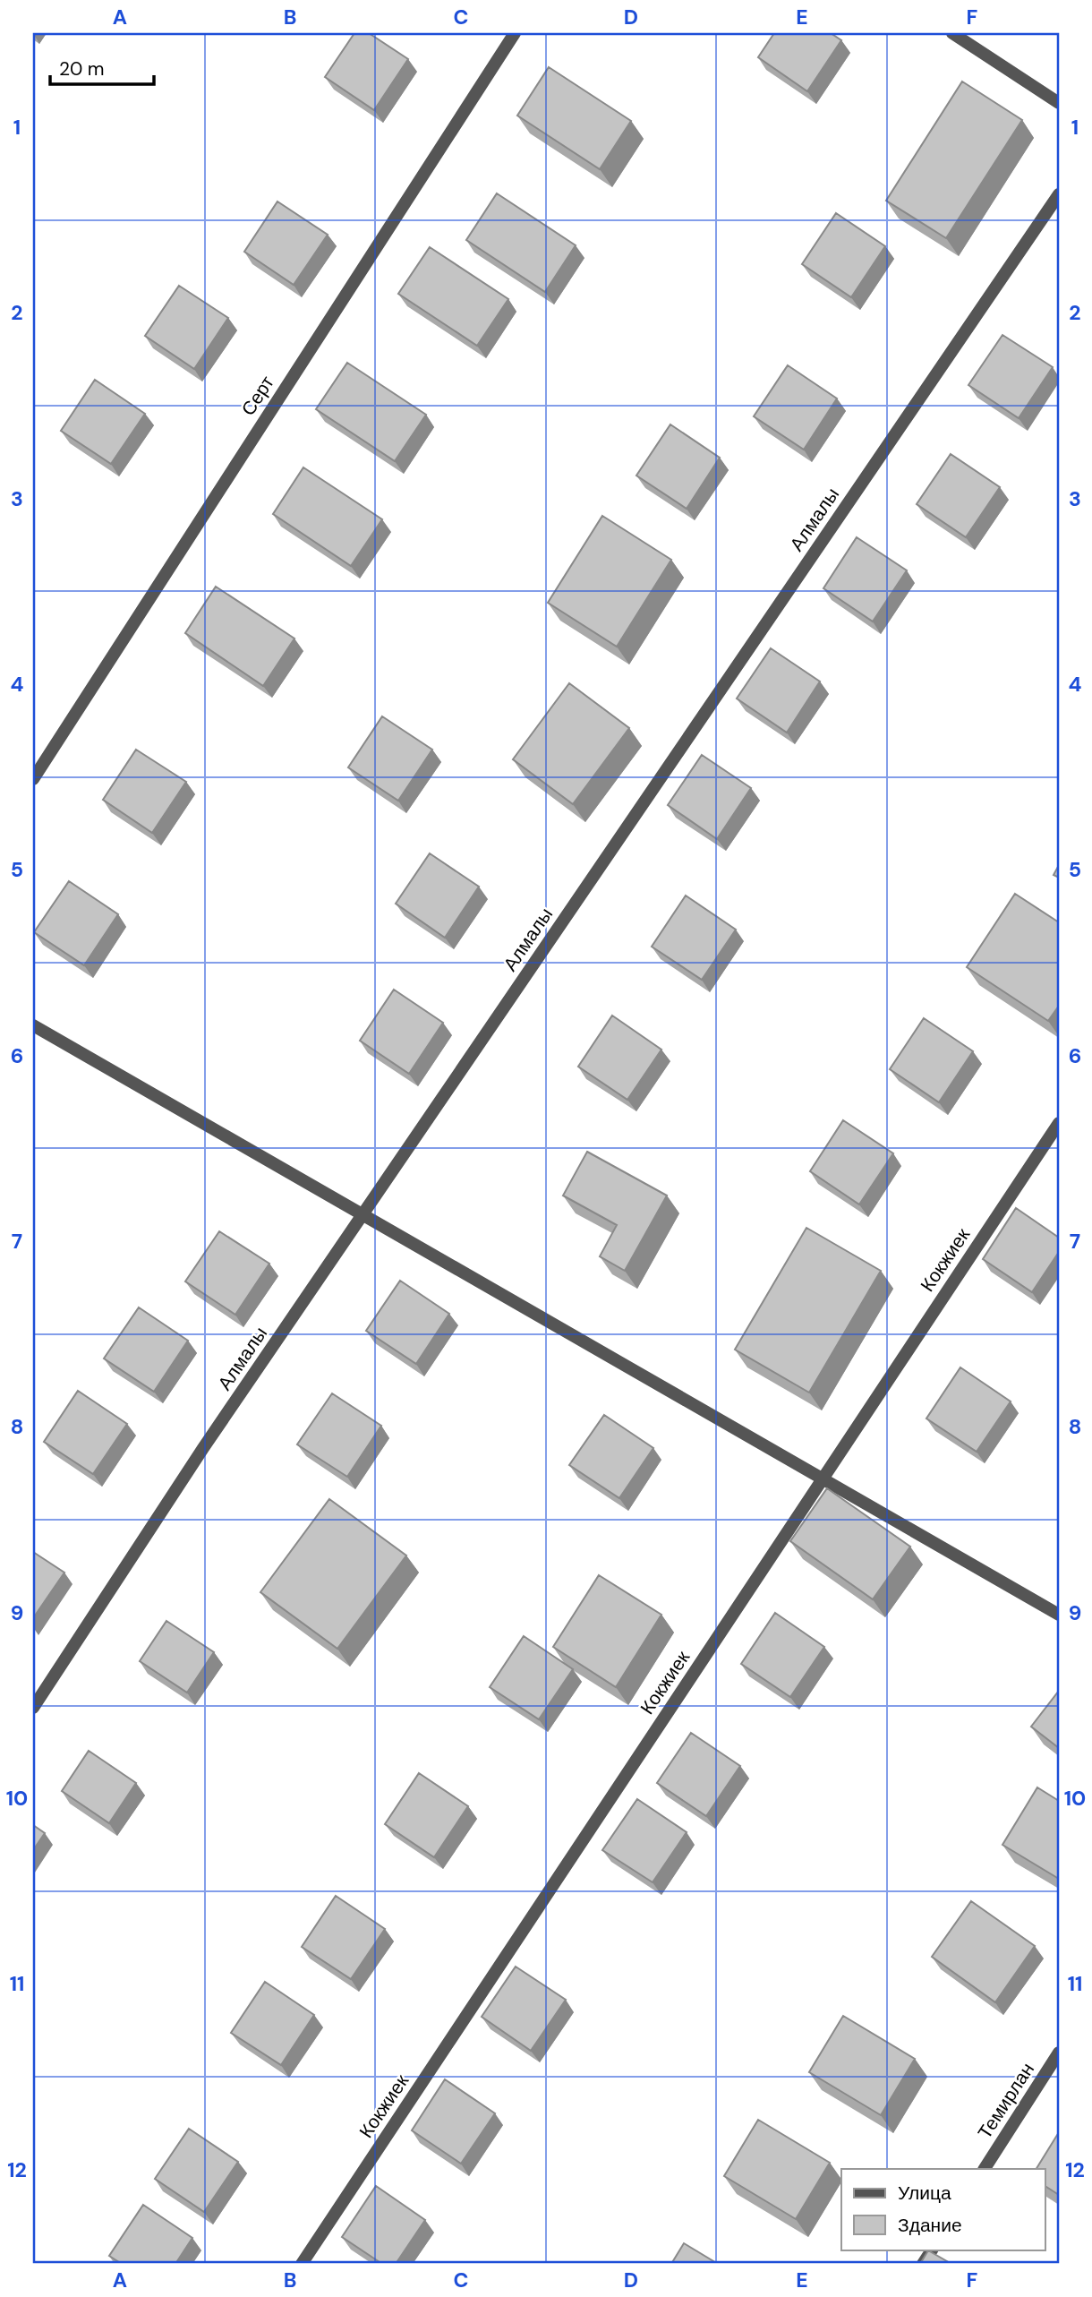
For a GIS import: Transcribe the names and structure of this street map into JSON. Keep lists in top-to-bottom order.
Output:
{
  "streets": {
    "street": [
      "Серт",
      "Алмалы",
      "Кокжиек",
      "Темирлан"
    ]
  },
  "legend": ["Улица", "Здание"],
  "scale_bar": "20 m",
  "grid": {
    "columns": [
      "A",
      "B",
      "C",
      "D",
      "E",
      "F"
    ],
    "rows": [
      "1",
      "2",
      "3",
      "4",
      "5",
      "6",
      "7",
      "8",
      "9",
      "10",
      "11",
      "12"
    ]
  }
}
